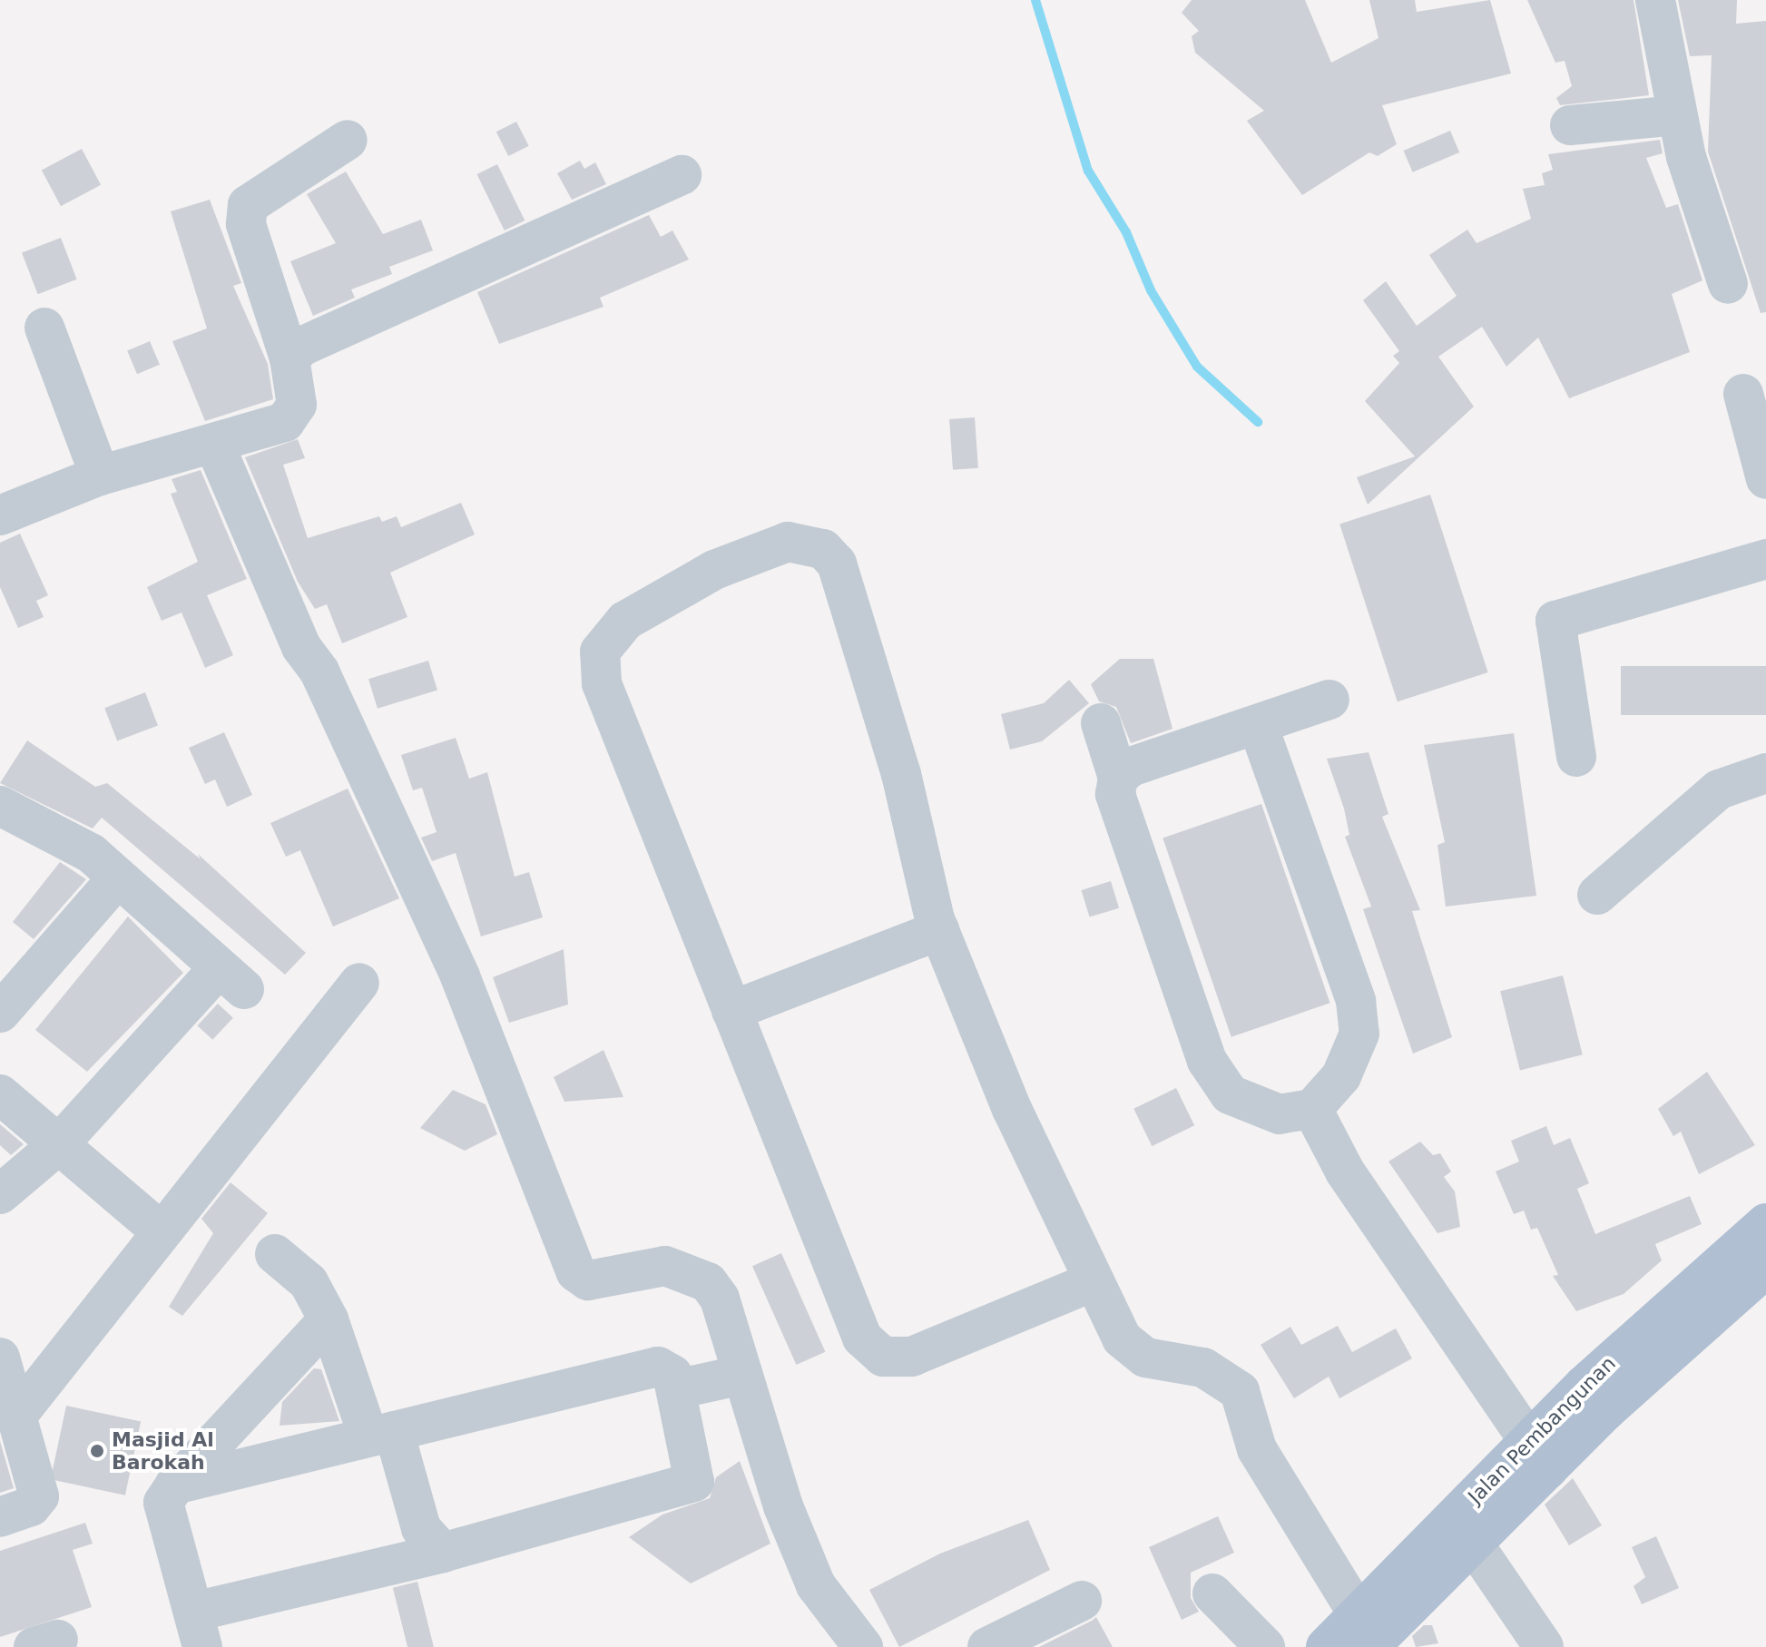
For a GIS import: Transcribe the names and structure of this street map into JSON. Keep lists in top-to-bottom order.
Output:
{
  "streets": {
    "main road": ["Jalan Pembangunan"]
  },
  "places": ["Masjid Al Barokah"]
}
